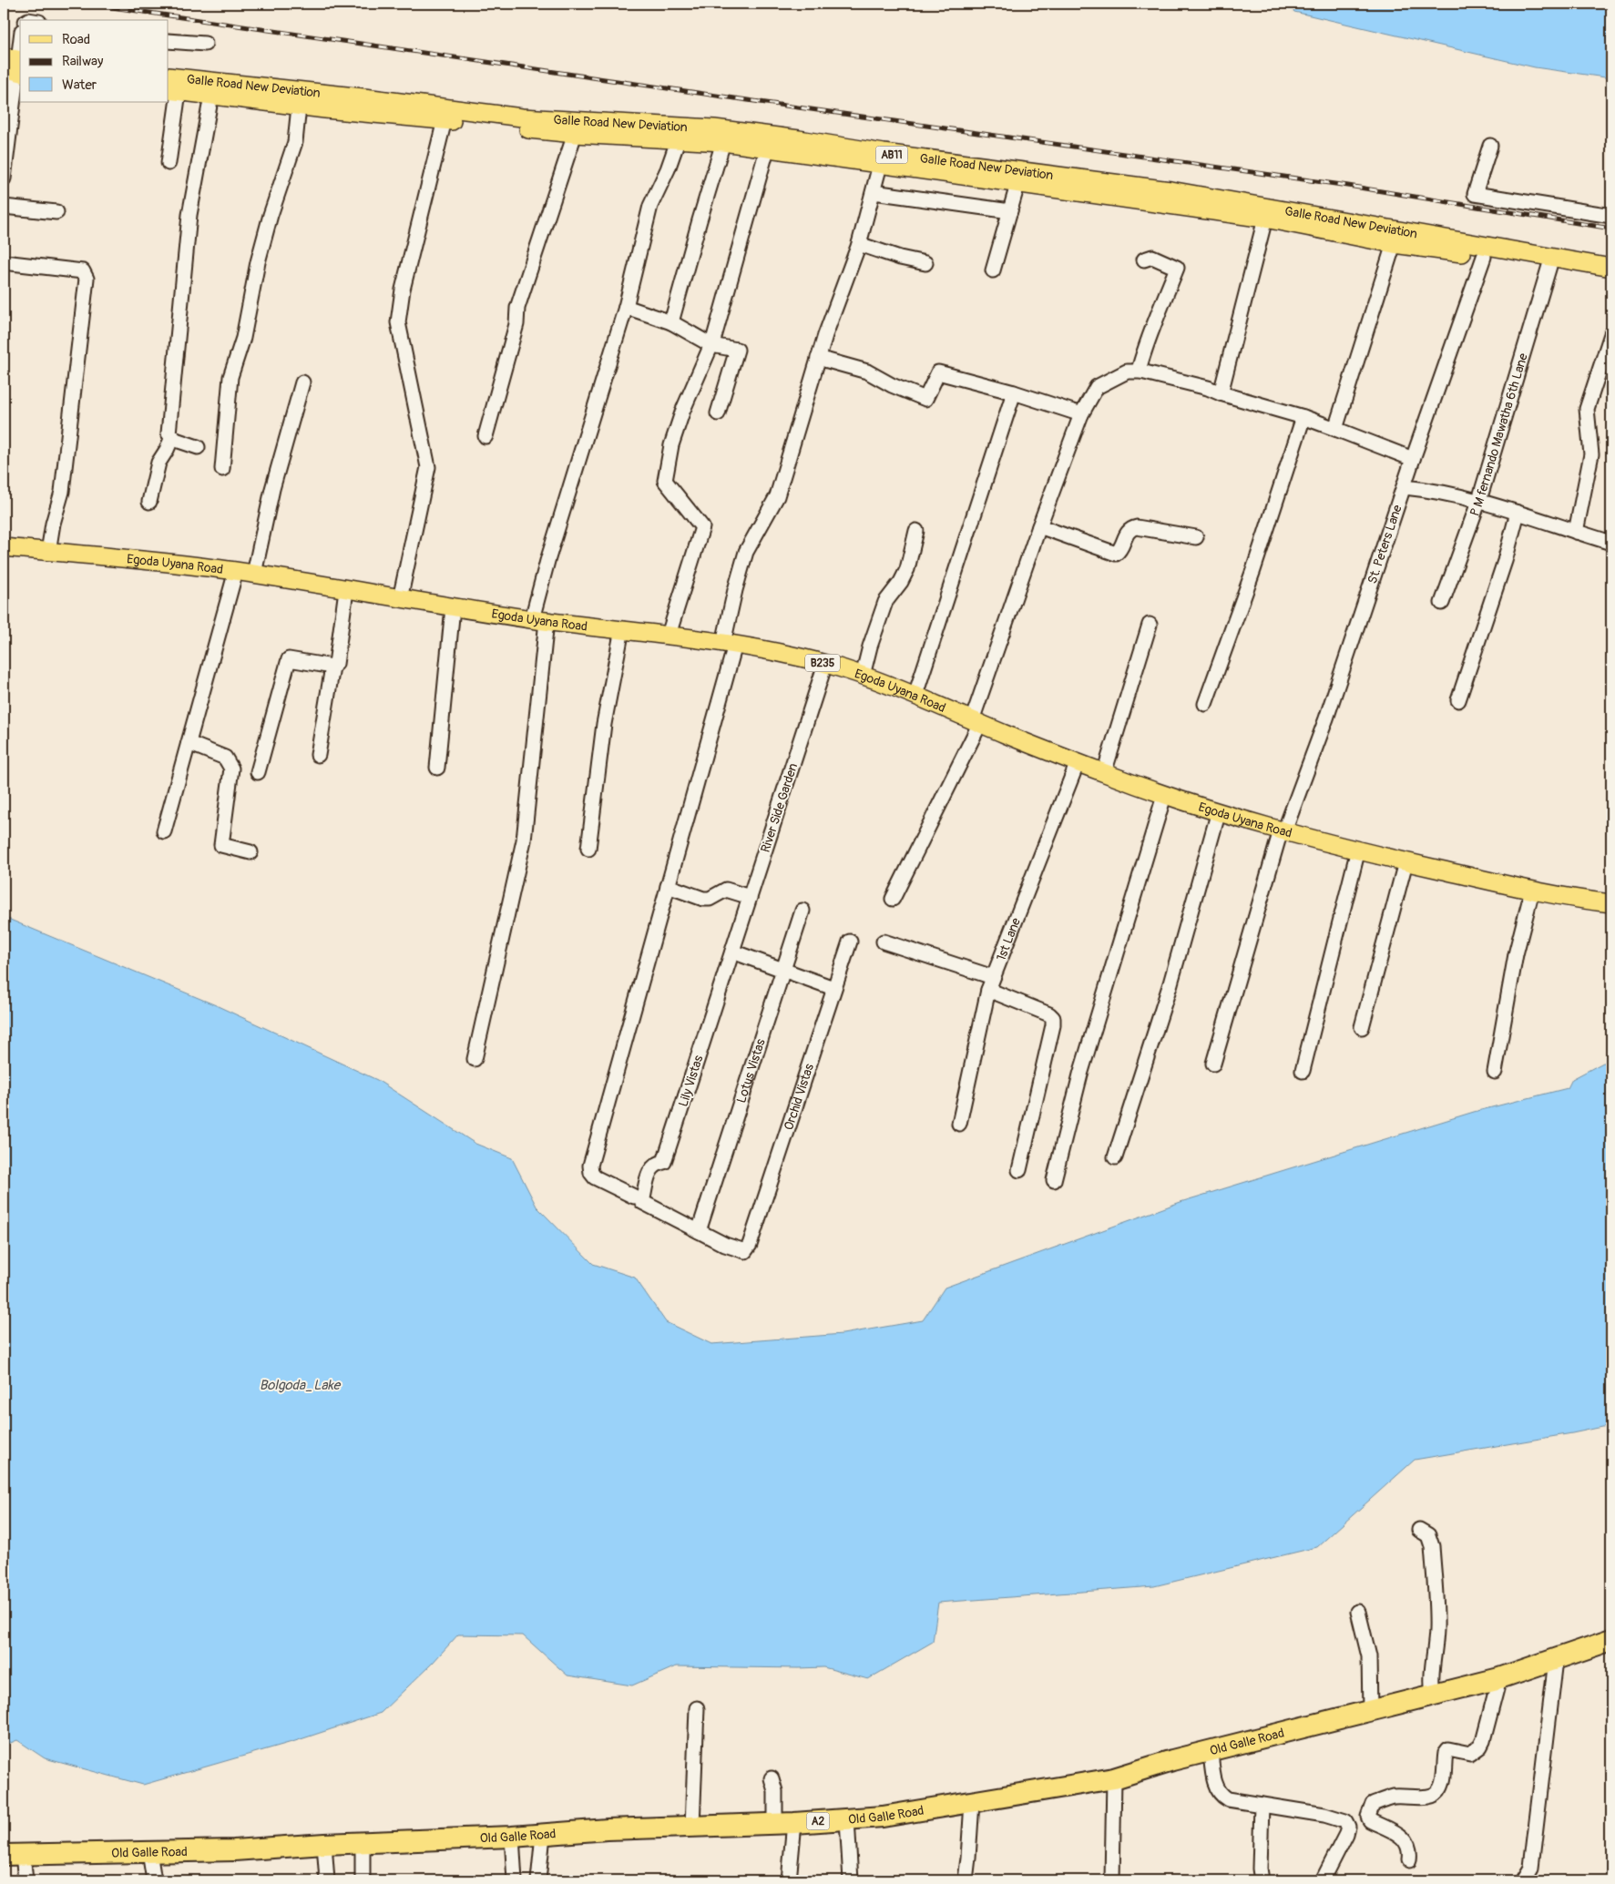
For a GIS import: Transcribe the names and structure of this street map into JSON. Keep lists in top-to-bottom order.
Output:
{
  "streets": {
    "highway": ["Old Galle Road", "A2"],
    "main road": [
      "Galle Road New Deviation",
      "AB11",
      "Egoda Uyana Road",
      "B235"
    ],
    "street": [
      "P M fernando Mawatha 6th Lane",
      "St. Peters Lane",
      "River Side Garden",
      "1st Lane",
      "Lotus Vistas",
      "Lily Vistas",
      "Orchid Vistas"
    ]
  },
  "crossings": [
    ["Galle Road New Deviation", "P M fernando Mawatha 6th Lane"],
    ["Galle Road New Deviation", "St. Peters Lane"],
    ["St. Peters Lane", "Egoda Uyana Road"],
    ["Egoda Uyana Road", "River Side Garden"],
    ["Egoda Uyana Road", "1st Lane"],
    ["River Side Garden", "Lily Vistas"],
    ["Lotus Vistas", "Orchid Vistas"]
  ],
  "water": ["Bolgoda_Lake"],
  "legend": ["Road", "Railway", "Water"]
}
